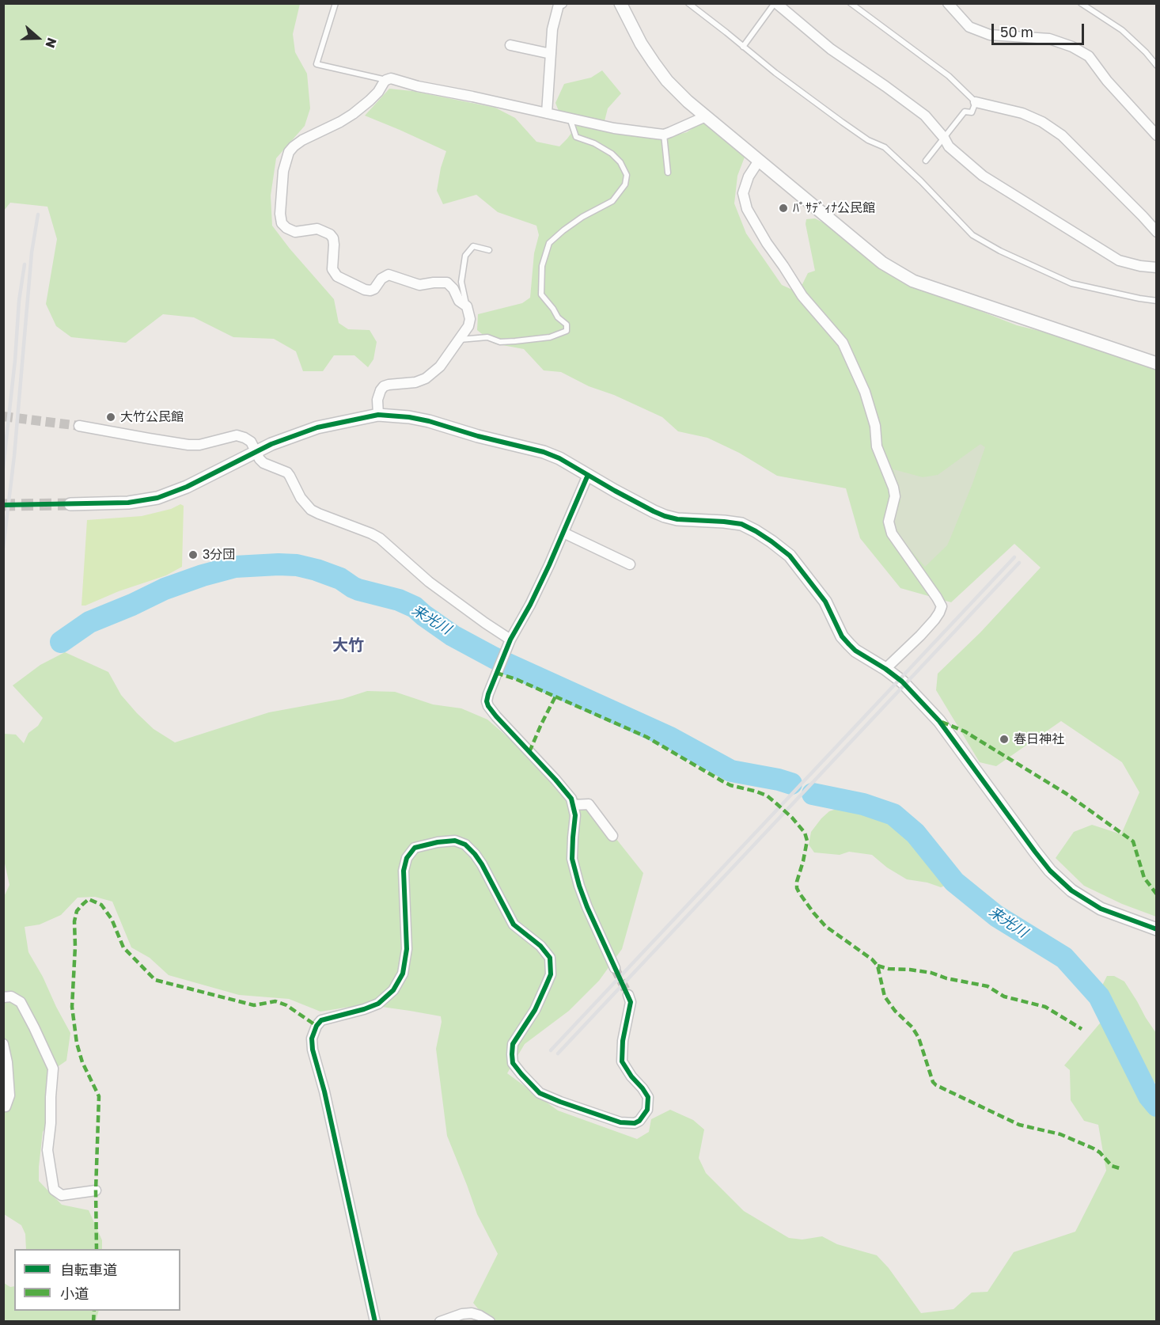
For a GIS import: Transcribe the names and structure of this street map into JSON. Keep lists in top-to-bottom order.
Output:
{
  "districts": ["大竹"],
  "water": ["来光川"],
  "places": [
    "ﾊﾟｻﾃﾞｨﾅ公民館",
    "大竹公民館",
    "3分団",
    "春日神社"
  ],
  "legend": ["自転車道", "小道"],
  "scale_bar": "50 m",
  "north": "right"
}
